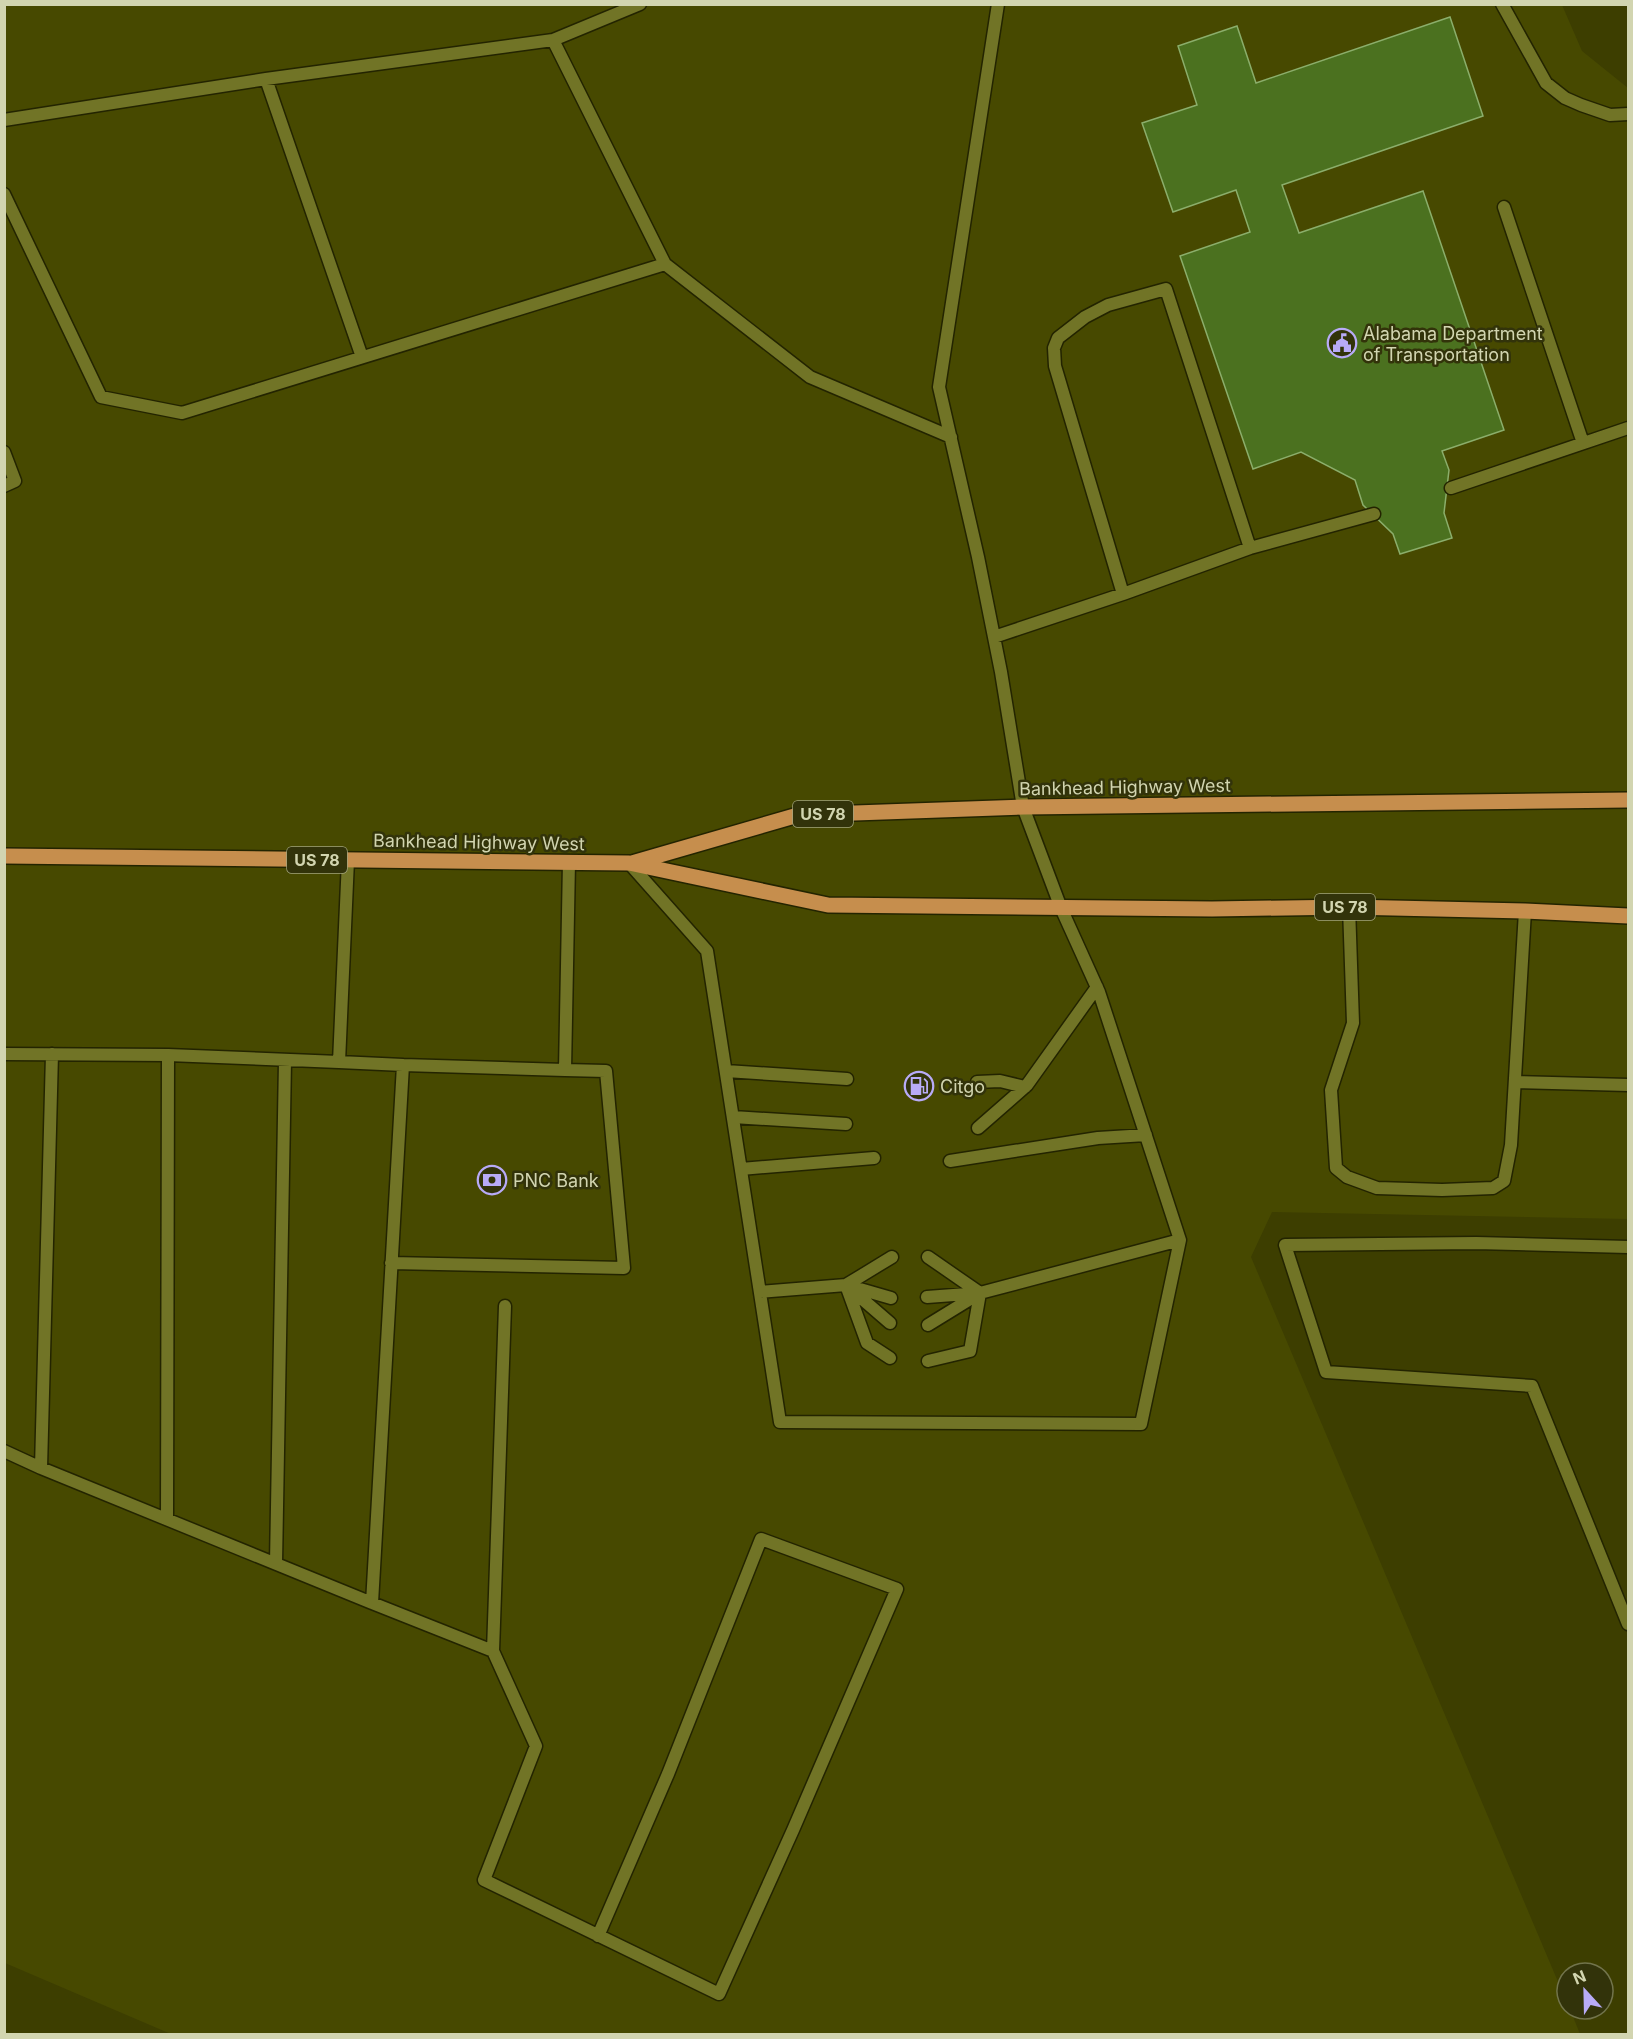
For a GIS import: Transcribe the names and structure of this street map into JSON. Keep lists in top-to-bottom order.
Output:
{
  "streets": {
    "main road": ["Bankhead Highway West", "US 78"]
  },
  "places": {
    "public building": ["Alabama Department of Transportation"],
    "fuel station": ["Citgo"],
    "bank": ["PNC Bank"]
  },
  "north": "top"
}
